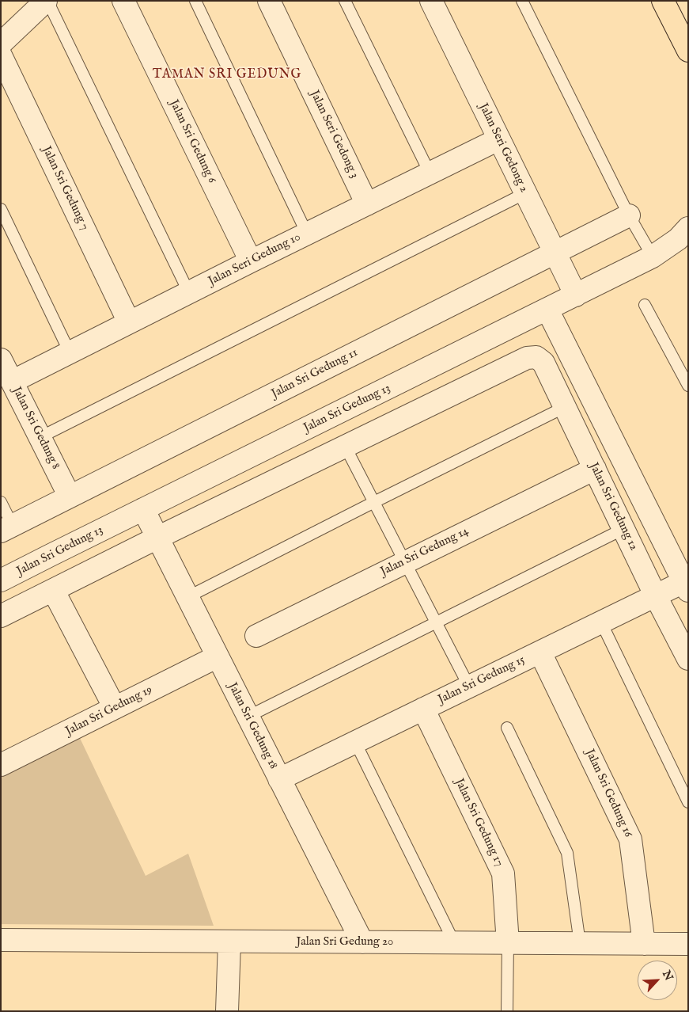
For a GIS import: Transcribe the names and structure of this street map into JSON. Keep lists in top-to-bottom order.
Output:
{
  "streets": {
    "street": [
      "Jalan Seri Gedong 3",
      "Jalan Sri Gedung 6",
      "Jalan Seri Gedong 2",
      "Jalan Sri Gedung 7",
      "Jalan Seri Gedung 10",
      "Jalan Sri Gedung 11",
      "Jalan Sri Gedung 13",
      "Jalan Sri Gedung 8",
      "Jalan Sri Gedung 12",
      "Jalan Sri Gedung 14",
      "Jalan Sri Gedung 15",
      "Jalan Sri Gedung 19",
      "Jalan Sri Gedung 18",
      "Jalan Sri Gedung 16",
      "Jalan Sri Gedung 17",
      "Jalan Sri Gedung 20"
    ]
  },
  "crossings": [
    ["Jalan Seri Gedong 3", "Jalan Seri Gedung 10"],
    ["Jalan Sri Gedung 6", "Jalan Seri Gedung 10"],
    ["Jalan Seri Gedong 2", "Jalan Seri Gedung 10"],
    ["Jalan Seri Gedong 2", "Jalan Sri Gedung 11"],
    ["Jalan Seri Gedong 2", "Jalan Sri Gedung 13"],
    ["Jalan Sri Gedung 7", "Jalan Seri Gedung 10"],
    ["Jalan Seri Gedung 10", "Jalan Sri Gedung 8"],
    ["Jalan Sri Gedung 11", "Jalan Sri Gedung 8"],
    ["Jalan Sri Gedung 13", "Jalan Sri Gedung 18"],
    ["Jalan Sri Gedung 12", "Jalan Sri Gedung 14"],
    ["Jalan Sri Gedung 12", "Jalan Sri Gedung 15"],
    ["Jalan Sri Gedung 15", "Jalan Sri Gedung 18"],
    ["Jalan Sri Gedung 15", "Jalan Sri Gedung 16"],
    ["Jalan Sri Gedung 15", "Jalan Sri Gedung 17"],
    ["Jalan Sri Gedung 19", "Jalan Sri Gedung 18"],
    ["Jalan Sri Gedung 18", "Jalan Sri Gedung 20"],
    ["Jalan Sri Gedung 16", "Jalan Sri Gedung 20"],
    ["Jalan Sri Gedung 17", "Jalan Sri Gedung 20"]
  ],
  "districts": ["TAMAN SRI GEDUNG"],
  "north": "top right"
}
